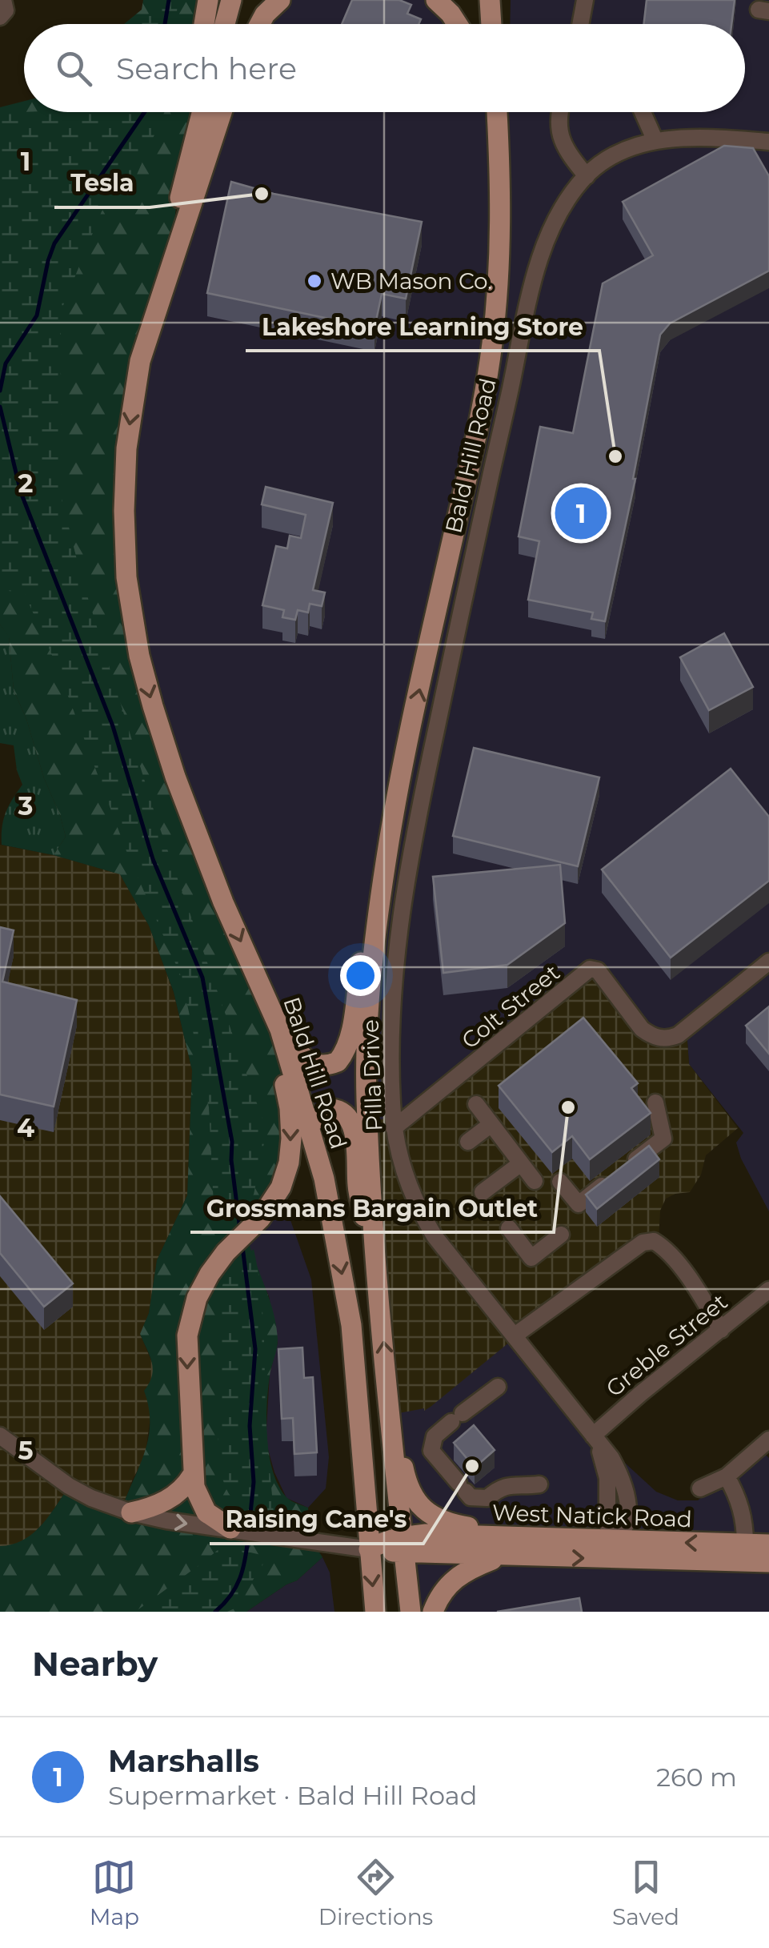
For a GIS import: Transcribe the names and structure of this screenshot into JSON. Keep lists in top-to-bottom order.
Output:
{
  "streets": {
    "main road": ["Bald Hill Road", "West Natick Road"],
    "street": ["Colt Street", "Pilla Drive", "Greble Street"]
  },
  "crossings": [
    ["Bald Hill Road", "Pilla Drive"],
    ["Bald Hill Road", "West Natick Road"],
    ["Colt Street", "Pilla Drive"],
    ["Pilla Drive", "Greble Street"],
    ["Pilla Drive", "West Natick Road"]
  ],
  "places": [
    "Tesla",
    "WB Mason Co.",
    "Lakeshore Learning Store",
    "Grossmans Bargain Outlet",
    "Raising Cane's"
  ],
  "page": {
    "search": "Search here",
    "pins": "1",
    "heading": "Nearby",
    "list": [
      {
        "mark": "1",
        "name": "Marshalls",
        "note": "Supermarket · Bald Hill Road",
        "value": "260 m"
      }
    ],
    "nav": ["Map", "Directions", "Saved"]
  },
  "grid": {
    "rows": [
      "1",
      "2",
      "3",
      "4",
      "5"
    ]
  }
}
